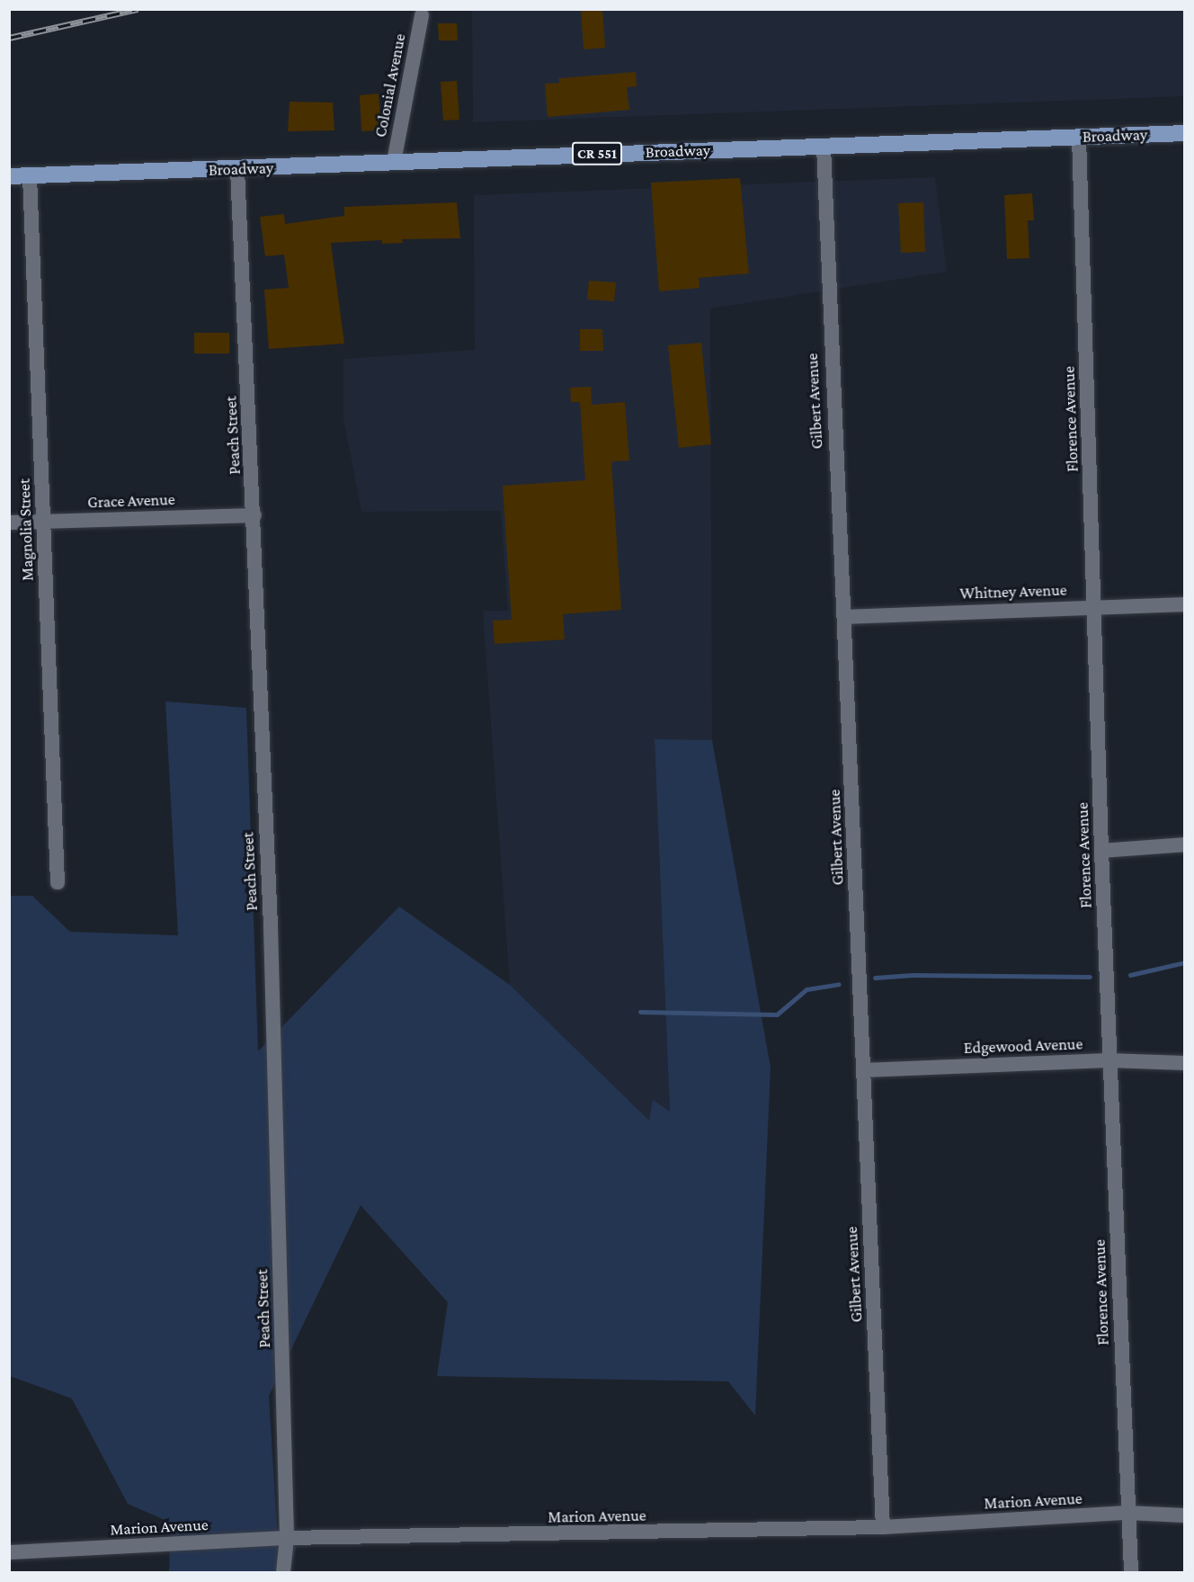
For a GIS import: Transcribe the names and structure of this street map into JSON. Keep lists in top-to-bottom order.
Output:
{
  "streets": {
    "main road": ["Broadway", "CR 551"],
    "street": [
      "Colonial Avenue",
      "Gilbert Avenue",
      "Florence Avenue",
      "Peach Street",
      "Grace Avenue",
      "Magnolia Street",
      "Whitney Avenue",
      "Edgewood Avenue",
      "Marion Avenue"
    ]
  },
  "crossings": [
    ["Colonial Avenue", "Broadway"],
    ["Broadway", "Gilbert Avenue"],
    ["Broadway", "Florence Avenue"],
    ["Broadway", "Peach Street"],
    ["Broadway", "Magnolia Street"],
    ["Gilbert Avenue", "Whitney Avenue"],
    ["Gilbert Avenue", "Edgewood Avenue"],
    ["Gilbert Avenue", "Marion Avenue"],
    ["Florence Avenue", "Whitney Avenue"],
    ["Florence Avenue", "Edgewood Avenue"],
    ["Florence Avenue", "Marion Avenue"],
    ["Peach Street", "Grace Avenue"],
    ["Peach Street", "Marion Avenue"],
    ["Grace Avenue", "Magnolia Street"]
  ]
}
